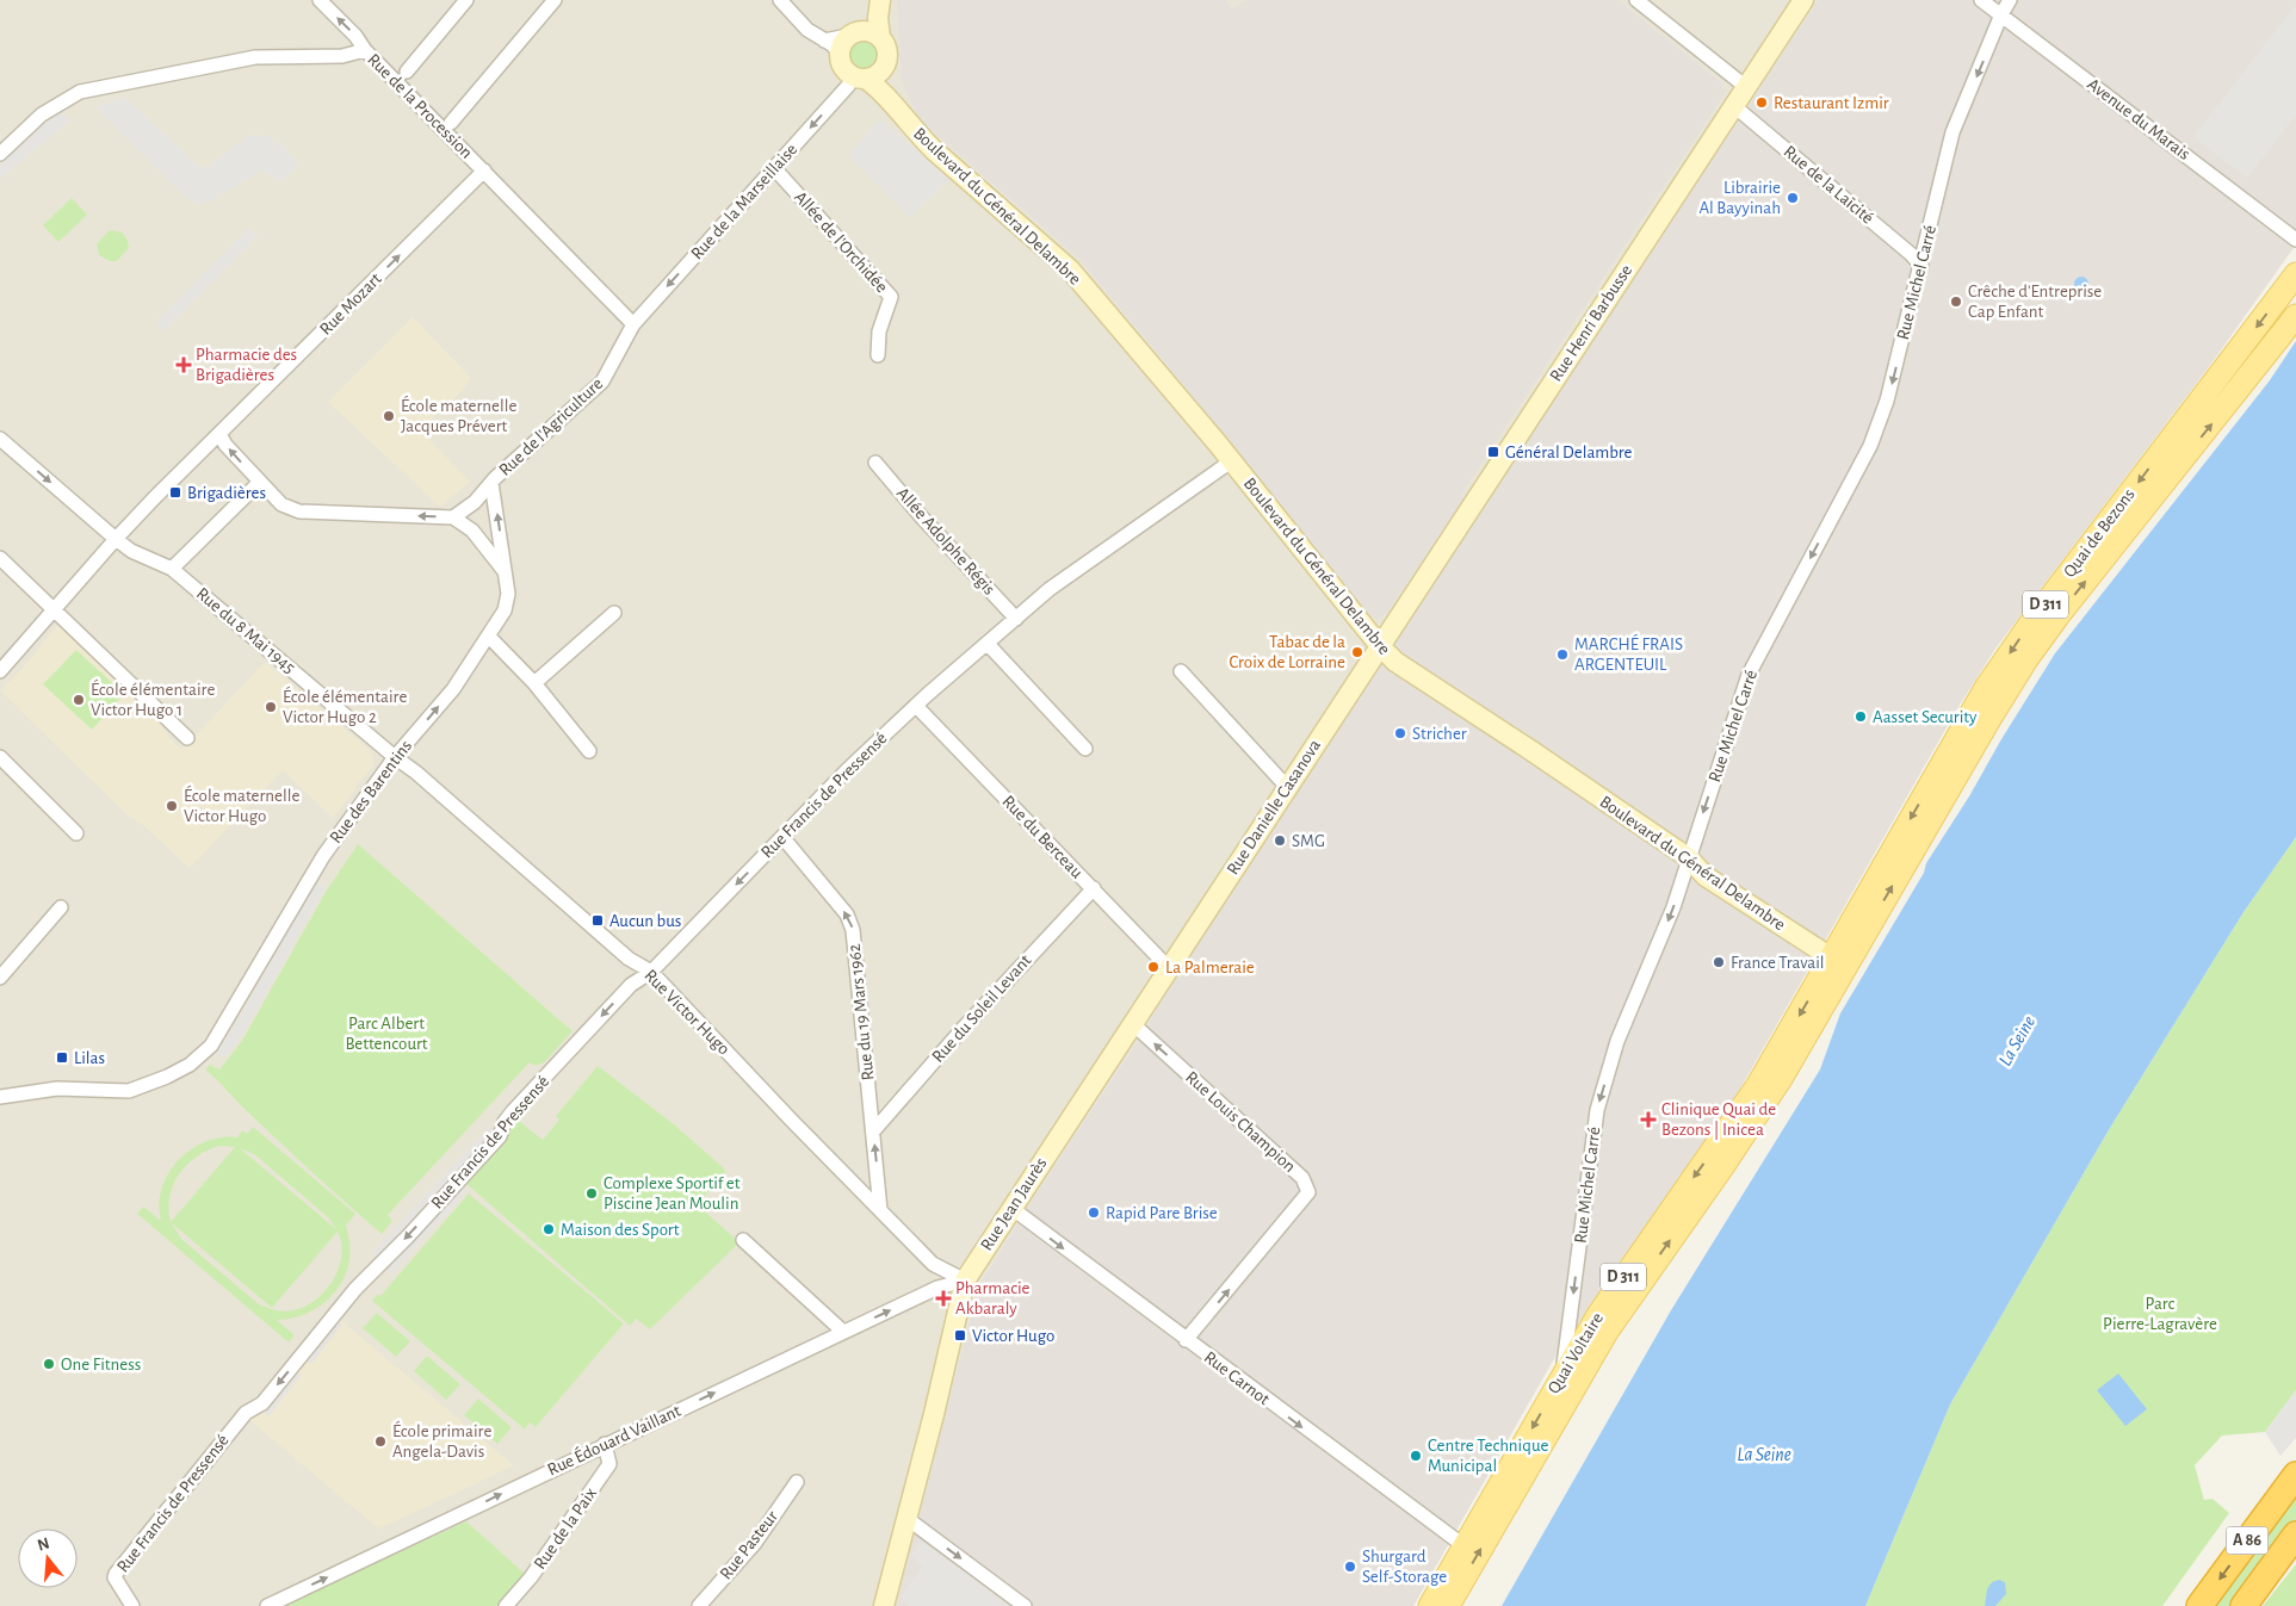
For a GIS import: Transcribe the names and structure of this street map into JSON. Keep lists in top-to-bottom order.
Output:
{
  "streets": {
    "highway": ["A 86"],
    "main road": ["Quai de Bezons", "D 311", "Quai Voltaire"],
    "street": [
      "Rue de la Procession",
      "Avenue du Marais",
      "Rue de la Laïcité",
      "Rue de la Marseillaise",
      "Boulevard du Général Delambre",
      "Allée de l'Orchidée",
      "Rue Michel Carré",
      "Rue Mozart",
      "Rue Henri Barbusse",
      "Rue de l'Agriculture",
      "Allée Adolphe Régis",
      "Rue du 8 Mai 1945",
      "Rue des Barentins",
      "Rue Francis de Pressensé",
      "Rue Danielle Casanova",
      "Rue du Berceau",
      "Rue du Soleil Levant",
      "Rue Victor Hugo",
      "Rue du 19 Mars 1962",
      "Rue Louis Champion",
      "Rue Jean Jaurès",
      "Rue Carnot",
      "Rue Édouard Vaillant",
      "Rue de la Paix",
      "Rue Pasteur"
    ]
  },
  "crossings": [
    ["Rue de la Procession", "Rue de la Marseillaise"],
    ["Rue de la Procession", "Rue Mozart"],
    ["Rue de la Procession", "Rue de l'Agriculture"],
    ["Avenue du Marais", "Rue Michel Carré"],
    ["Rue de la Laïcité", "Rue Michel Carré"],
    ["Rue de la Laïcité", "Rue Henri Barbusse"],
    ["Rue de la Marseillaise", "Boulevard du Général Delambre"],
    ["Rue de la Marseillaise", "Allée de l'Orchidée"],
    ["Rue de la Marseillaise", "Rue de l'Agriculture"],
    ["Boulevard du Général Delambre", "Rue Michel Carré"],
    ["Boulevard du Général Delambre", "Rue Henri Barbusse"],
    ["Boulevard du Général Delambre", "Quai de Bezons"],
    ["Boulevard du Général Delambre", "Rue Francis de Pressensé"],
    ["Boulevard du Général Delambre", "Rue Danielle Casanova"],
    ["Boulevard du Général Delambre", "Quai Voltaire"],
    ["Rue Michel Carré", "Quai Voltaire"],
    ["Rue Mozart", "Rue du 8 Mai 1945"],
    ["Rue Henri Barbusse", "Rue Danielle Casanova"],
    ["Rue de l'Agriculture", "Rue des Barentins"],
    ["Quai de Bezons", "Quai Voltaire"],
    ["Allée Adolphe Régis", "Rue Francis de Pressensé"],
    ["Rue du 8 Mai 1945", "Rue des Barentins"],
    ["Rue du 8 Mai 1945", "Rue Victor Hugo"],
    ["Rue des Barentins", "Rue Victor Hugo"],
    ["Rue Francis de Pressensé", "Rue du Berceau"],
    ["Rue Francis de Pressensé", "Rue Victor Hugo"],
    ["Rue Francis de Pressensé", "Rue du 19 Mars 1962"],
    ["Rue Danielle Casanova", "Rue du Berceau"],
    ["Rue Danielle Casanova", "Rue Jean Jaurès"],
    ["Rue du Berceau", "Rue du Soleil Levant"],
    ["Rue du Berceau", "Rue Jean Jaurès"],
    ["Rue du Soleil Levant", "Rue du 19 Mars 1962"],
    ["Rue Victor Hugo", "Rue du 19 Mars 1962"],
    ["Rue Victor Hugo", "Rue Jean Jaurès"],
    ["Rue Victor Hugo", "Rue Édouard Vaillant"],
    ["Rue Louis Champion", "Rue Jean Jaurès"],
    ["Rue Louis Champion", "Rue Carnot"],
    ["Rue Jean Jaurès", "Rue Carnot"],
    ["Rue Jean Jaurès", "Rue Édouard Vaillant"],
    ["Quai Voltaire", "Rue Carnot"],
    ["Rue Édouard Vaillant", "Rue de la Paix"]
  ],
  "one_way": [
    "Rue de la Marseillaise",
    "Rue Michel Carré",
    "Rue Mozart",
    "Rue Francis de Pressensé",
    "Rue du 19 Mars 1962",
    "Rue Carnot",
    "Rue Édouard Vaillant"
  ],
  "water": ["La Seine"],
  "parks": ["Parc Albert Bettencourt", "Parc Pierre-Lagravère"],
  "places": {
    "other": [
      "Restaurant Izmir",
      "Librairie Al Bayyinah",
      "Crêche d'Entreprise Cap Enfant",
      "École maternelle Jacques Prévert",
      "Tabac de la Croix de Lorraine",
      "MARCHÉ FRAIS ARGENTEUIL",
      "École élémentaire Victor Hugo 1",
      "École élémentaire Victor Hugo 2",
      "Aasset Security",
      "Stricher",
      "École maternelle Victor Hugo",
      "SMG",
      "France Travail",
      "La Palmeraie",
      "Complexe Sportif et Piscine Jean Moulin",
      "Rapid Pare Brise",
      "Maison des Sport",
      "One Fitness",
      "École primaire Angela-Davis",
      "Centre Technique Municipal",
      "Shurgard Self-Storage"
    ],
    "health": ["Pharmacie des Brigadières", "Clinique Quai de Bezons | Inicea", "Pharmacie Akbaraly"],
    "transit": [
      "Général Delambre",
      "Brigadières",
      "Aucun bus",
      "Lilas",
      "Victor Hugo"
    ]
  },
  "north": "top"
}
